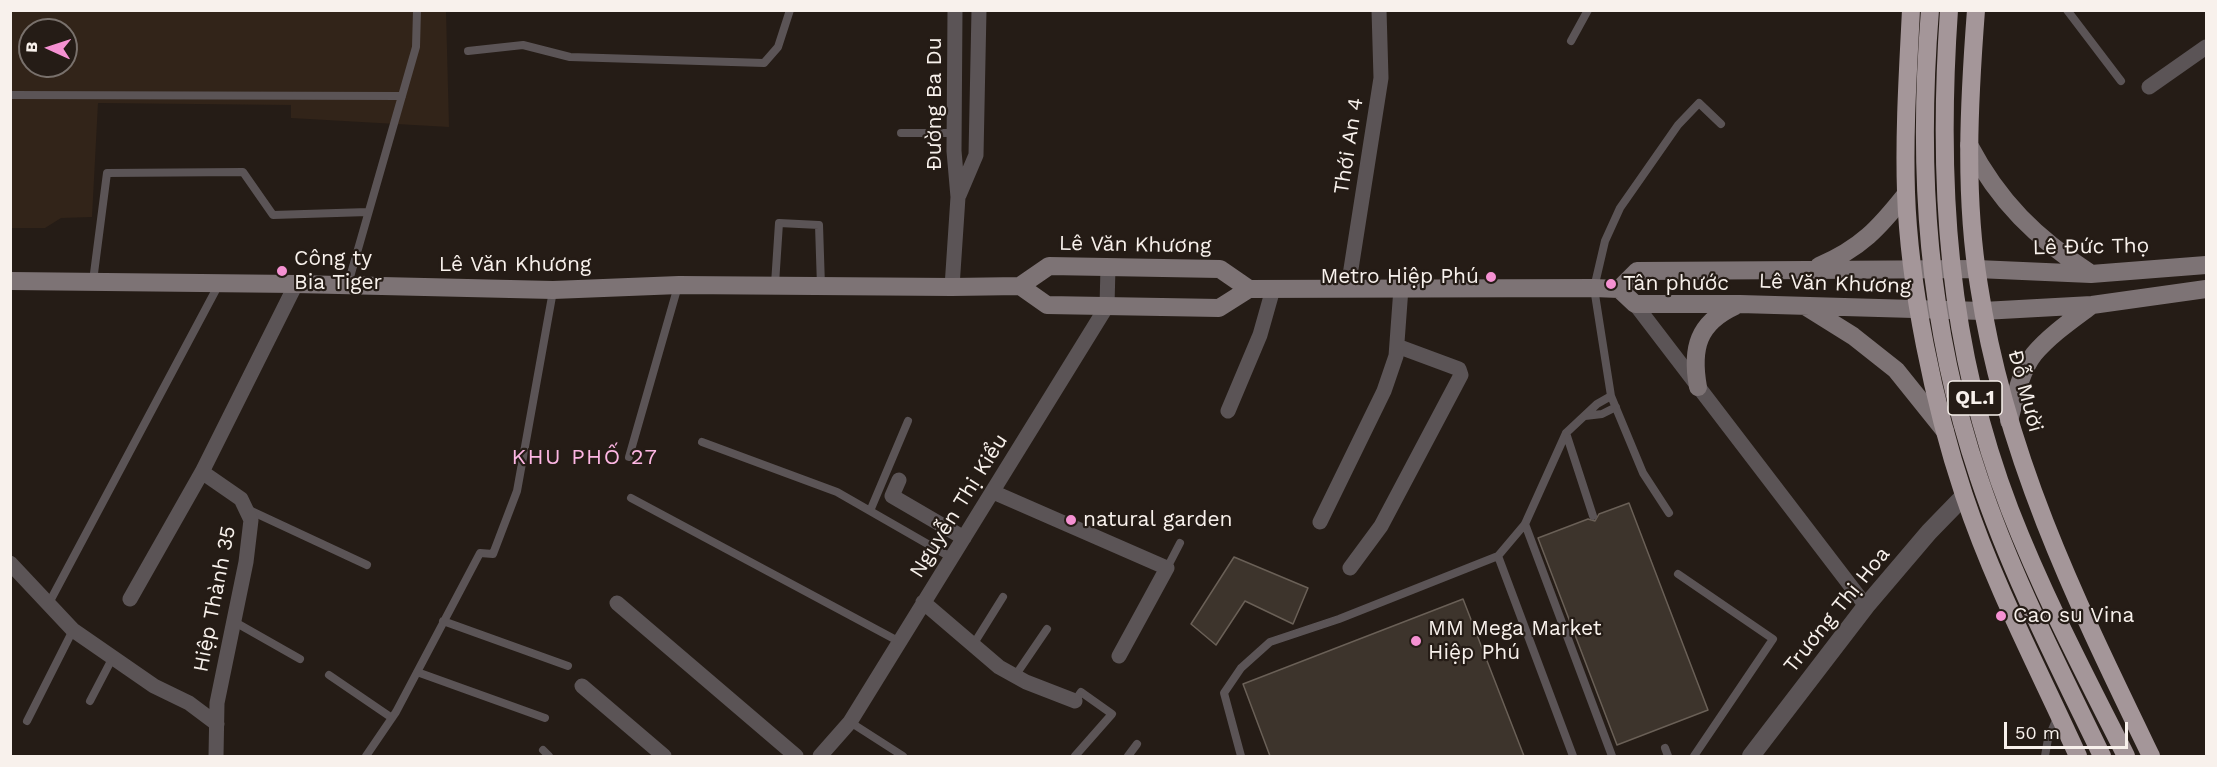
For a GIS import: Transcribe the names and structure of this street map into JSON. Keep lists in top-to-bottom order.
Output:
{
  "streets": {
    "highway": ["Đỗ Mười", "QL.1"],
    "main road": ["Lê Văn Khương", "Lê Đức Thọ"],
    "street": [
      "Đường Ba Du",
      "Thới An 4",
      "Nguyễn Thị Kiểu",
      "Hiệp Thành 35",
      "Trương Thị Hoa"
    ]
  },
  "crossings": [
    ["Đường Ba Du", "Lê Văn Khương"],
    ["Lê Văn Khương", "Lê Đức Thọ"],
    ["Lê Văn Khương", "Đỗ Mười"],
    ["Lê Văn Khương", "QL.1"],
    ["Lê Đức Thọ", "Đỗ Mười"],
    ["QL.1", "Trương Thị Hoa"]
  ],
  "districts": ["KHU PHỐ 27"],
  "places": [
    "Công ty Bia Tiger",
    "Metro Hiệp Phú",
    "Tân phước",
    "natural garden",
    "Cao su Vina",
    "MM Mega Market Hiệp Phú"
  ],
  "scale_bar": "50 m",
  "north": "left"
}
